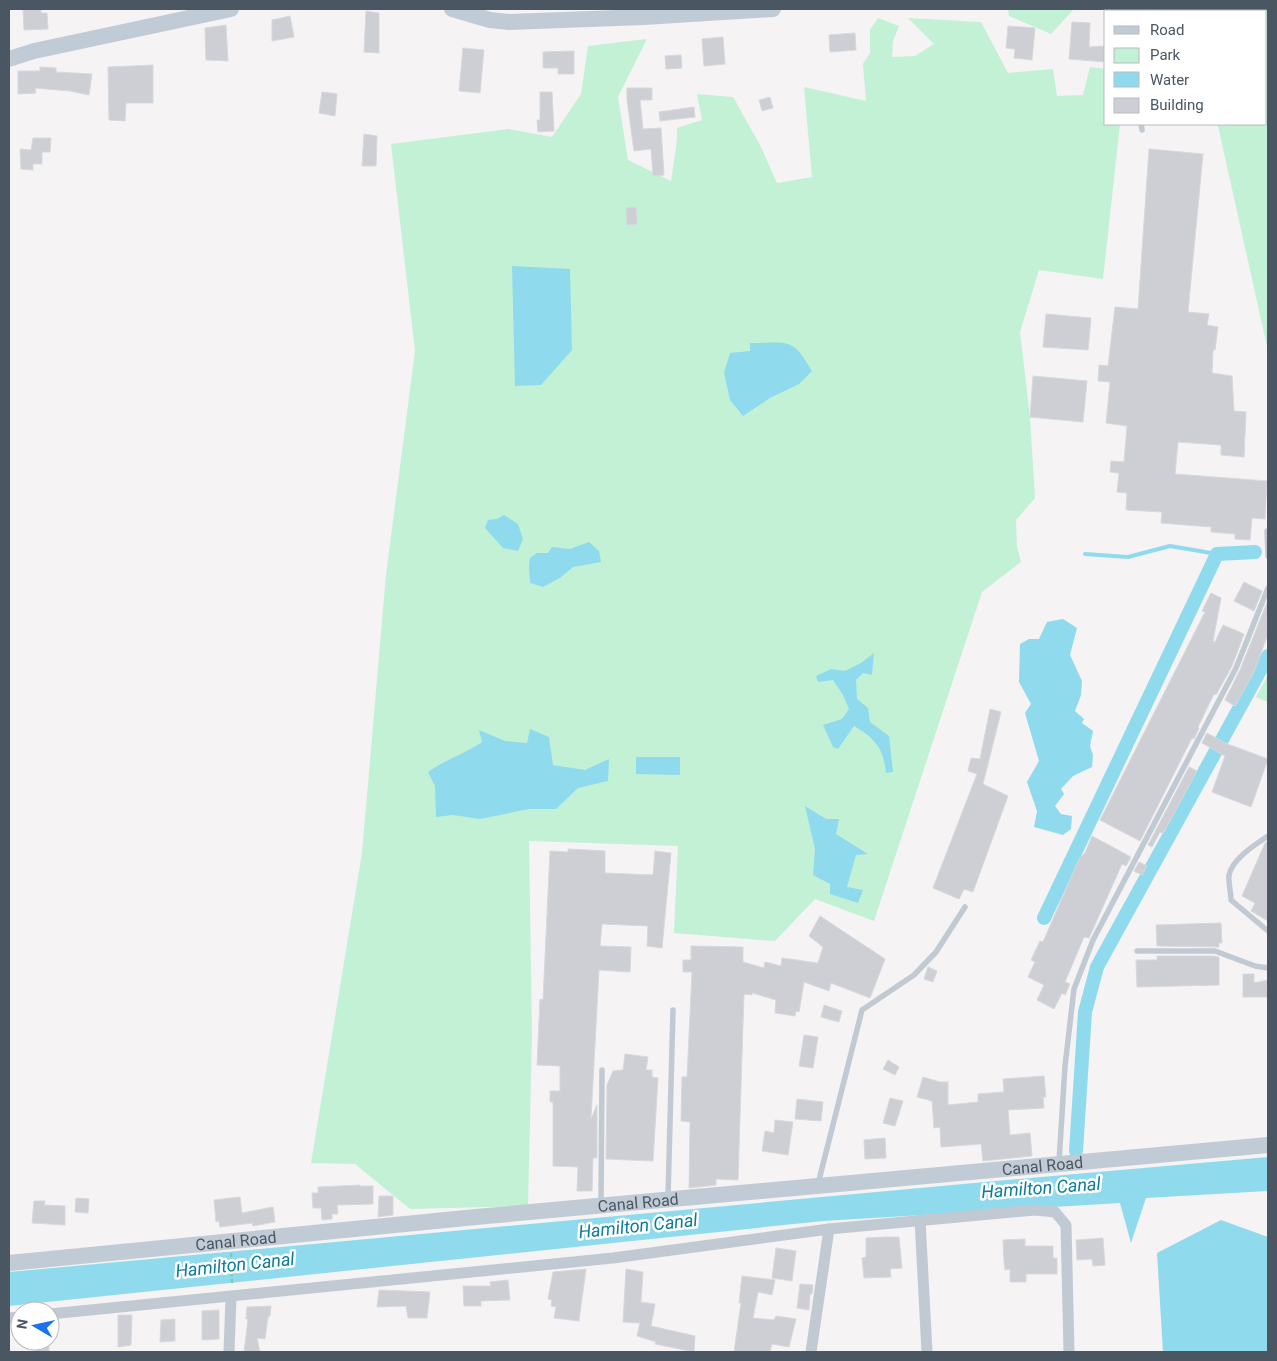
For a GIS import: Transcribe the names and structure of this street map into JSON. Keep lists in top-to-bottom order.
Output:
{
  "streets": {
    "main road": ["Canal Road"]
  },
  "water": ["Hamilton Canal"],
  "legend": [
    "Road",
    "Park",
    "Water",
    "Building"
  ],
  "north": "left"
}
